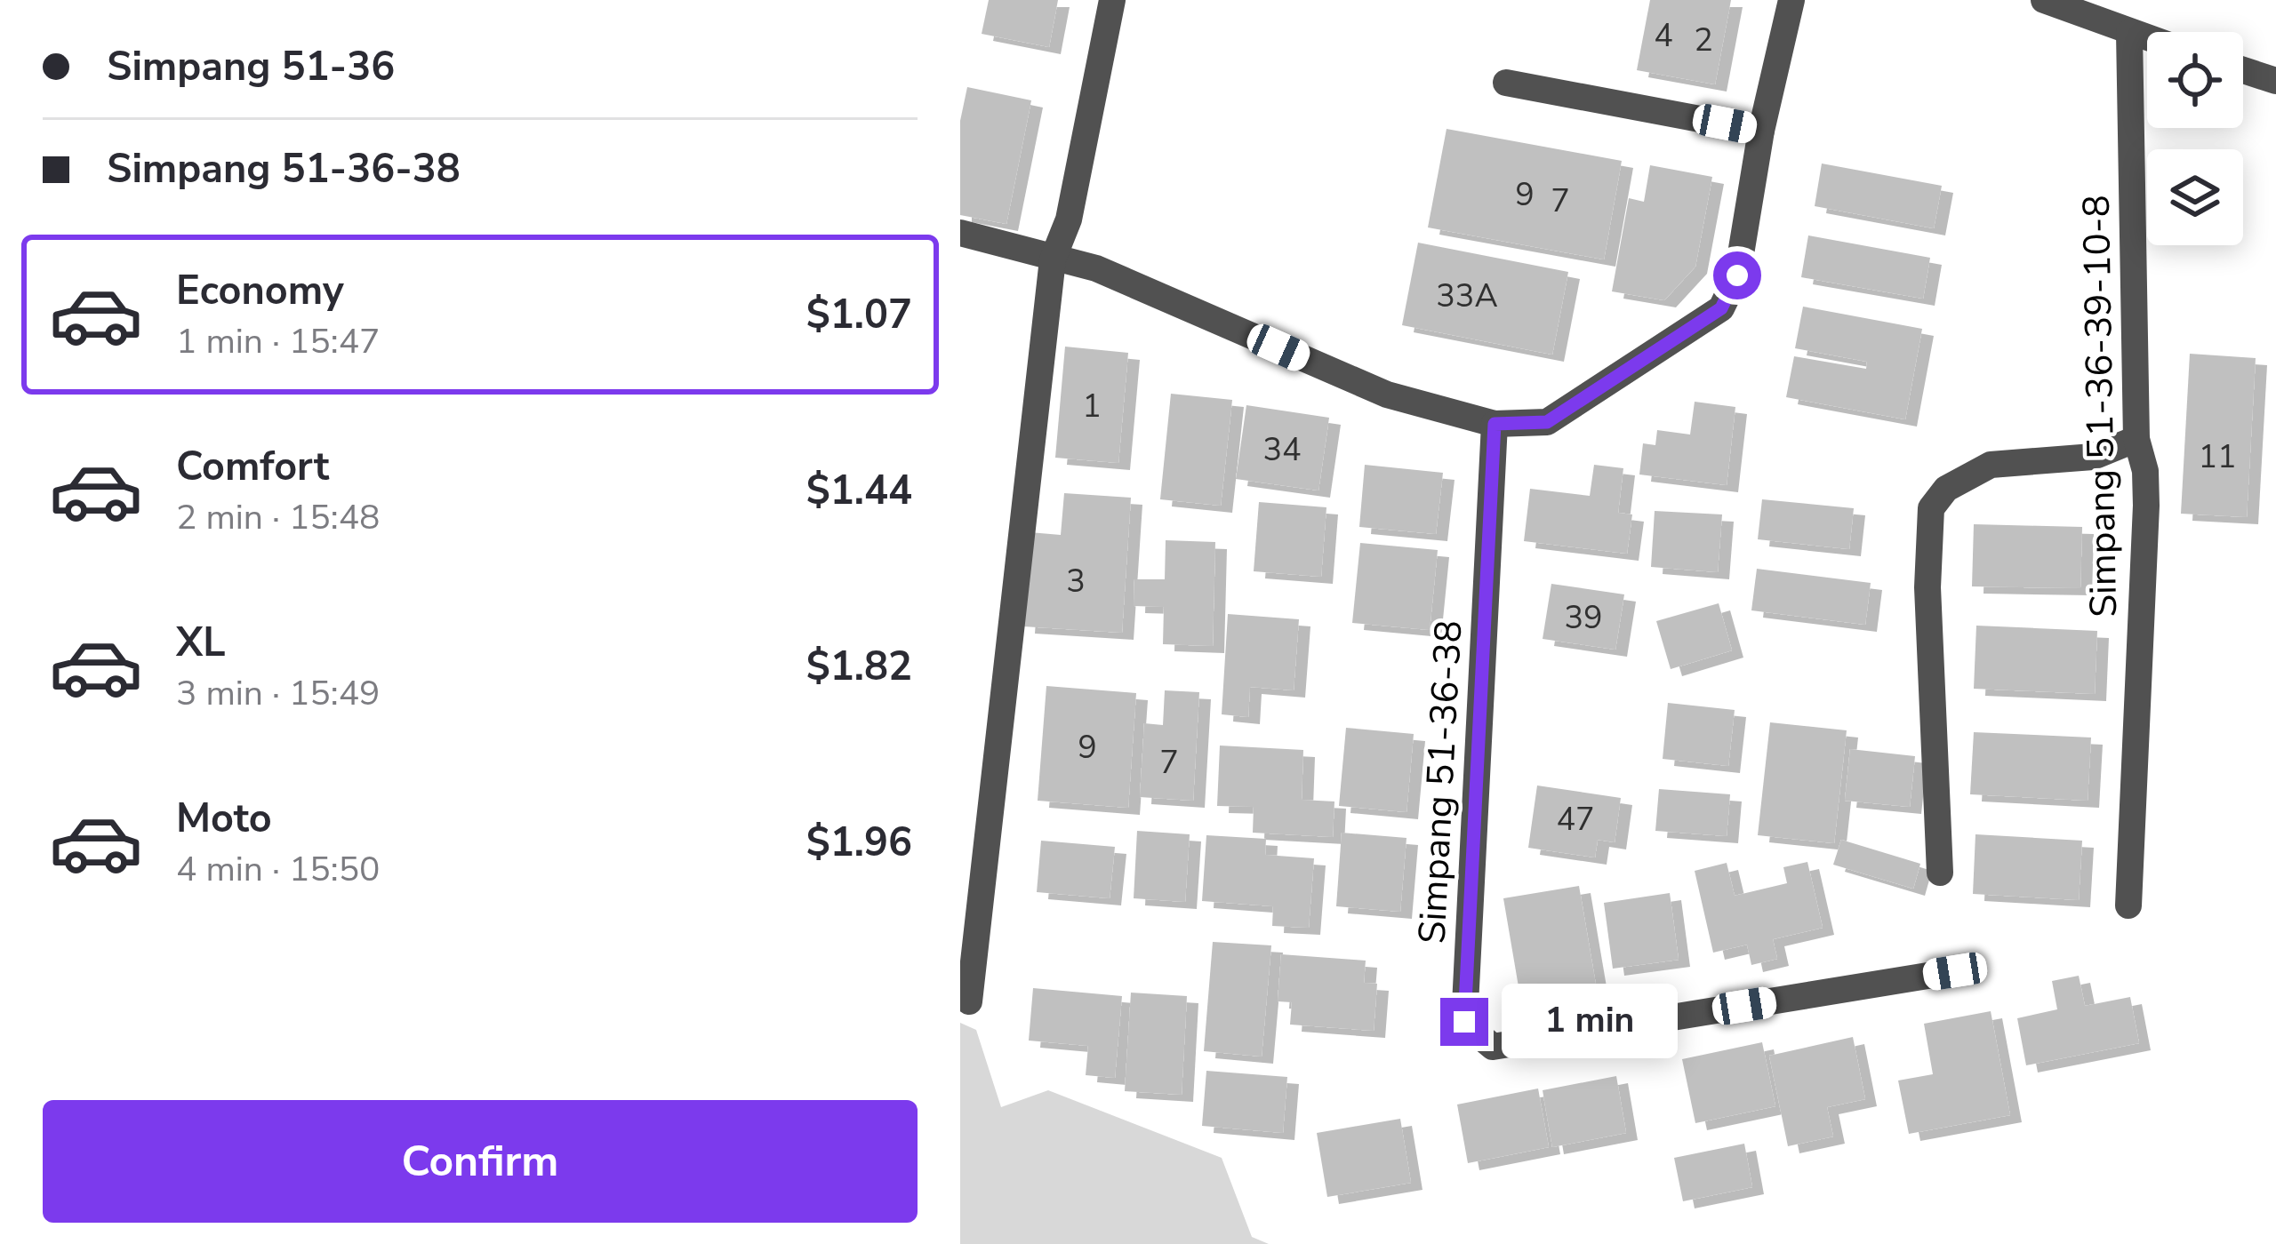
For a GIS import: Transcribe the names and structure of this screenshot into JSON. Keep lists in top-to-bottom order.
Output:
{
  "streets": {
    "street": ["Simpang 51-36-39-10-8", "Simpang 51-36-38"]
  },
  "house_numbers": [
    "4",
    "2",
    "9",
    "7",
    "33A",
    "1",
    "34",
    "11",
    "3",
    "39",
    "9",
    "7",
    "47"
  ],
  "page": {
    "banner": ["Simpang 51-36", "Simpang 51-36-38"],
    "list": [
      {
        "name": "Economy",
        "note": "1 min · 15:47",
        "value": "$1.07"
      },
      {
        "name": "Comfort",
        "note": "2 min · 15:48",
        "value": "$1.44"
      },
      {
        "name": "XL",
        "note": "3 min · 15:49",
        "value": "$1.82"
      },
      {
        "name": "Moto",
        "note": "4 min · 15:50",
        "value": "$1.96"
      }
    ],
    "bubble": "1 min",
    "buttons": "Confirm"
  }
}
